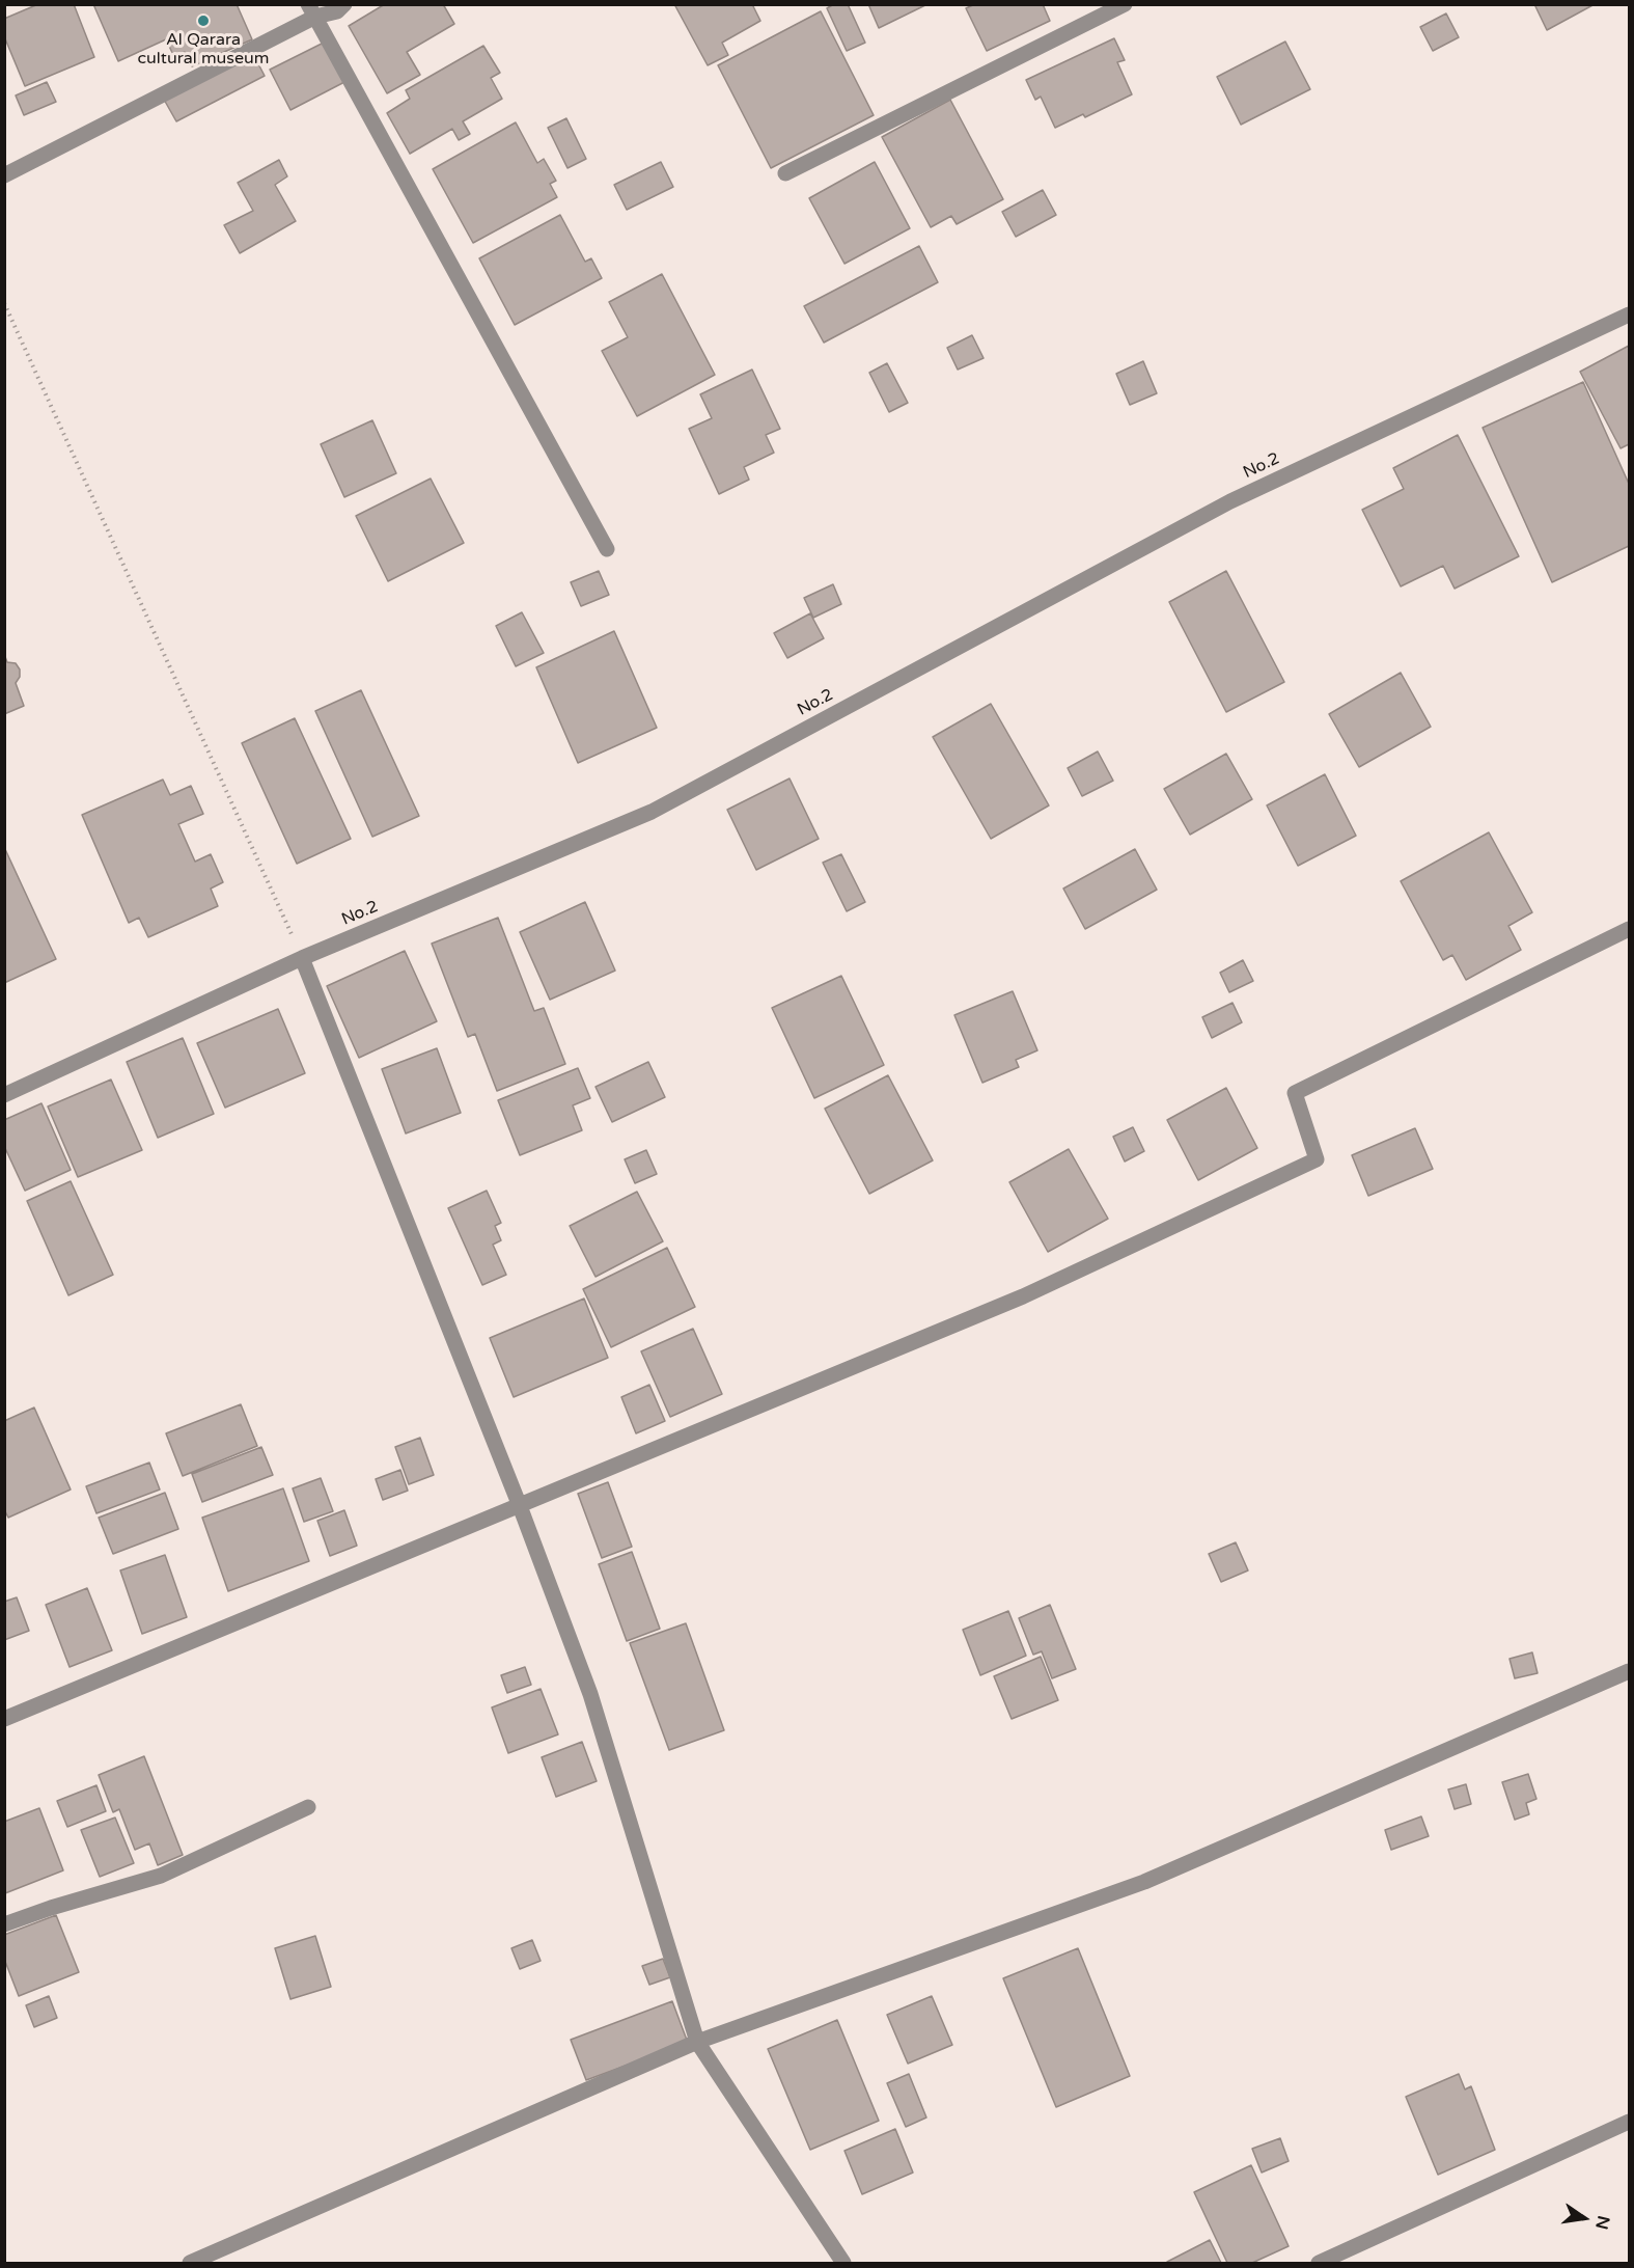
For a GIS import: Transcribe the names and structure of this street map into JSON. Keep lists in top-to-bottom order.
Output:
{
  "streets": {
    "street": ["No.2"]
  },
  "places": ["Al Qarara cultural museum"],
  "north": "right"
}
